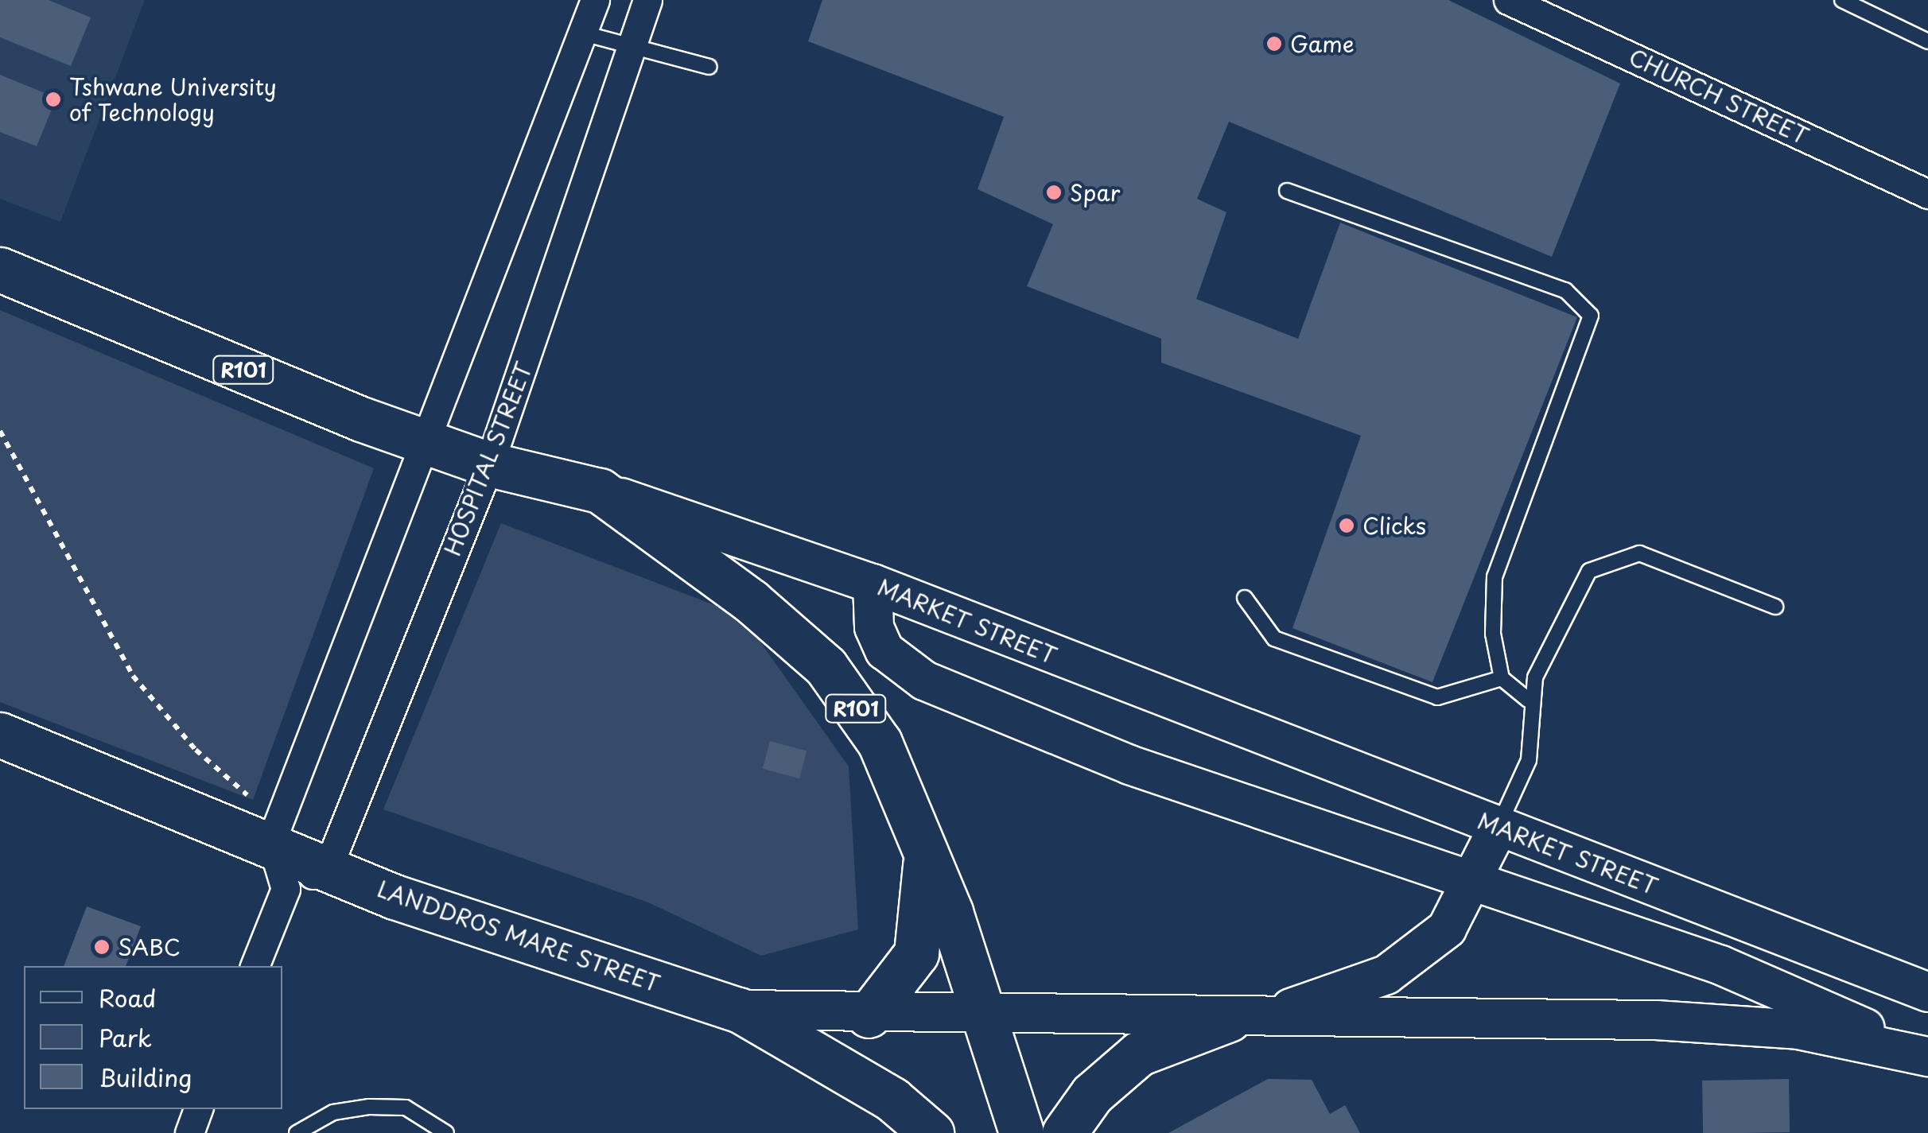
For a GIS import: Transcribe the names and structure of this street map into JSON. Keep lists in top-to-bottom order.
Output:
{
  "streets": {
    "main road": ["R101", "MARKET STREET", "LANDDROS MARE STREET"],
    "street": ["CHURCH STREET", "HOSPITAL STREET"]
  },
  "crossings": [
    ["R101", "MARKET STREET"],
    ["HOSPITAL STREET", "MARKET STREET"],
    ["HOSPITAL STREET", "LANDDROS MARE STREET"]
  ],
  "places": [
    "Game",
    "Tshwane University of Technology",
    "Spar",
    "Clicks",
    "SABC"
  ],
  "legend": ["Road", "Park", "Building"]
}
